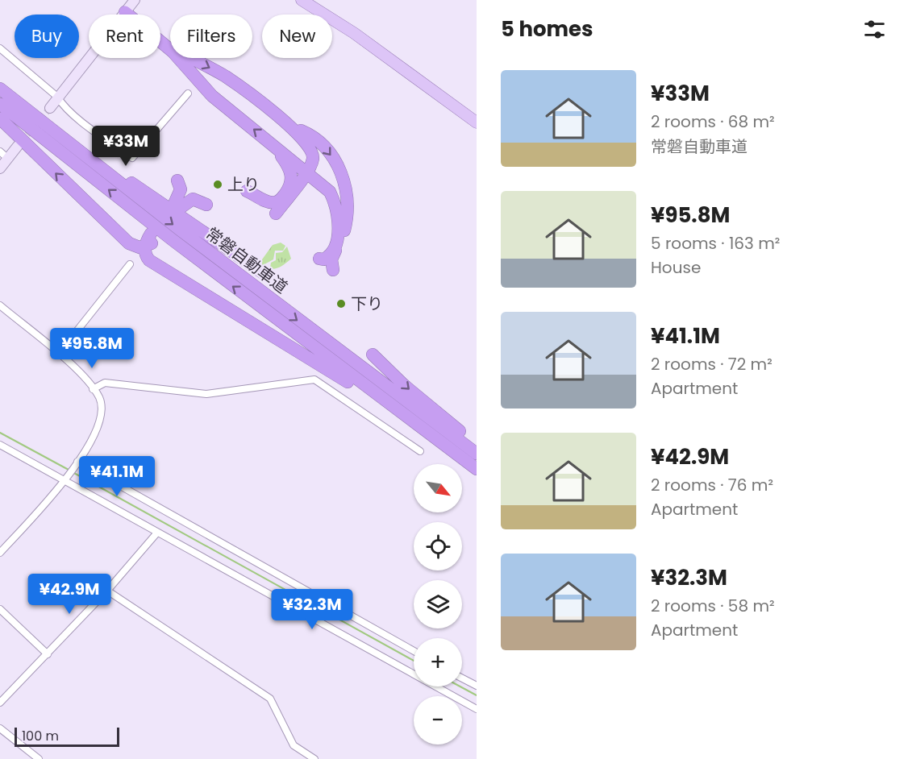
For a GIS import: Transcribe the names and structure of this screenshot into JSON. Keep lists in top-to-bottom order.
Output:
{
  "streets": {
    "highway": ["常磐自動車道"]
  },
  "places": ["上り", "下り"],
  "scale_bar": "100 m",
  "north": "bottom right",
  "page": {
    "heading": "5 homes",
    "chip": [
      "Buy",
      "Rent",
      "Filters",
      "New"
    ],
    "list": [
      {
        "name": "¥33M",
        "note": "2 rooms · 68 m² · 常磐自動車道"
      },
      {
        "name": "¥95.8M",
        "note": "5 rooms · 163 m² · House"
      },
      {
        "name": "¥41.1M",
        "note": "2 rooms · 72 m² · Apartment"
      },
      {
        "name": "¥42.9M",
        "note": "2 rooms · 76 m² · Apartment"
      },
      {
        "name": "¥32.3M",
        "note": "2 rooms · 58 m² · Apartment"
      }
    ],
    "price": [
      "¥33M",
      "¥95.8M",
      "¥41.1M",
      "¥42.9M",
      "¥32.3M"
    ],
    "map_buttons": ["+", "−"],
    "scale": "100 m"
  }
}
